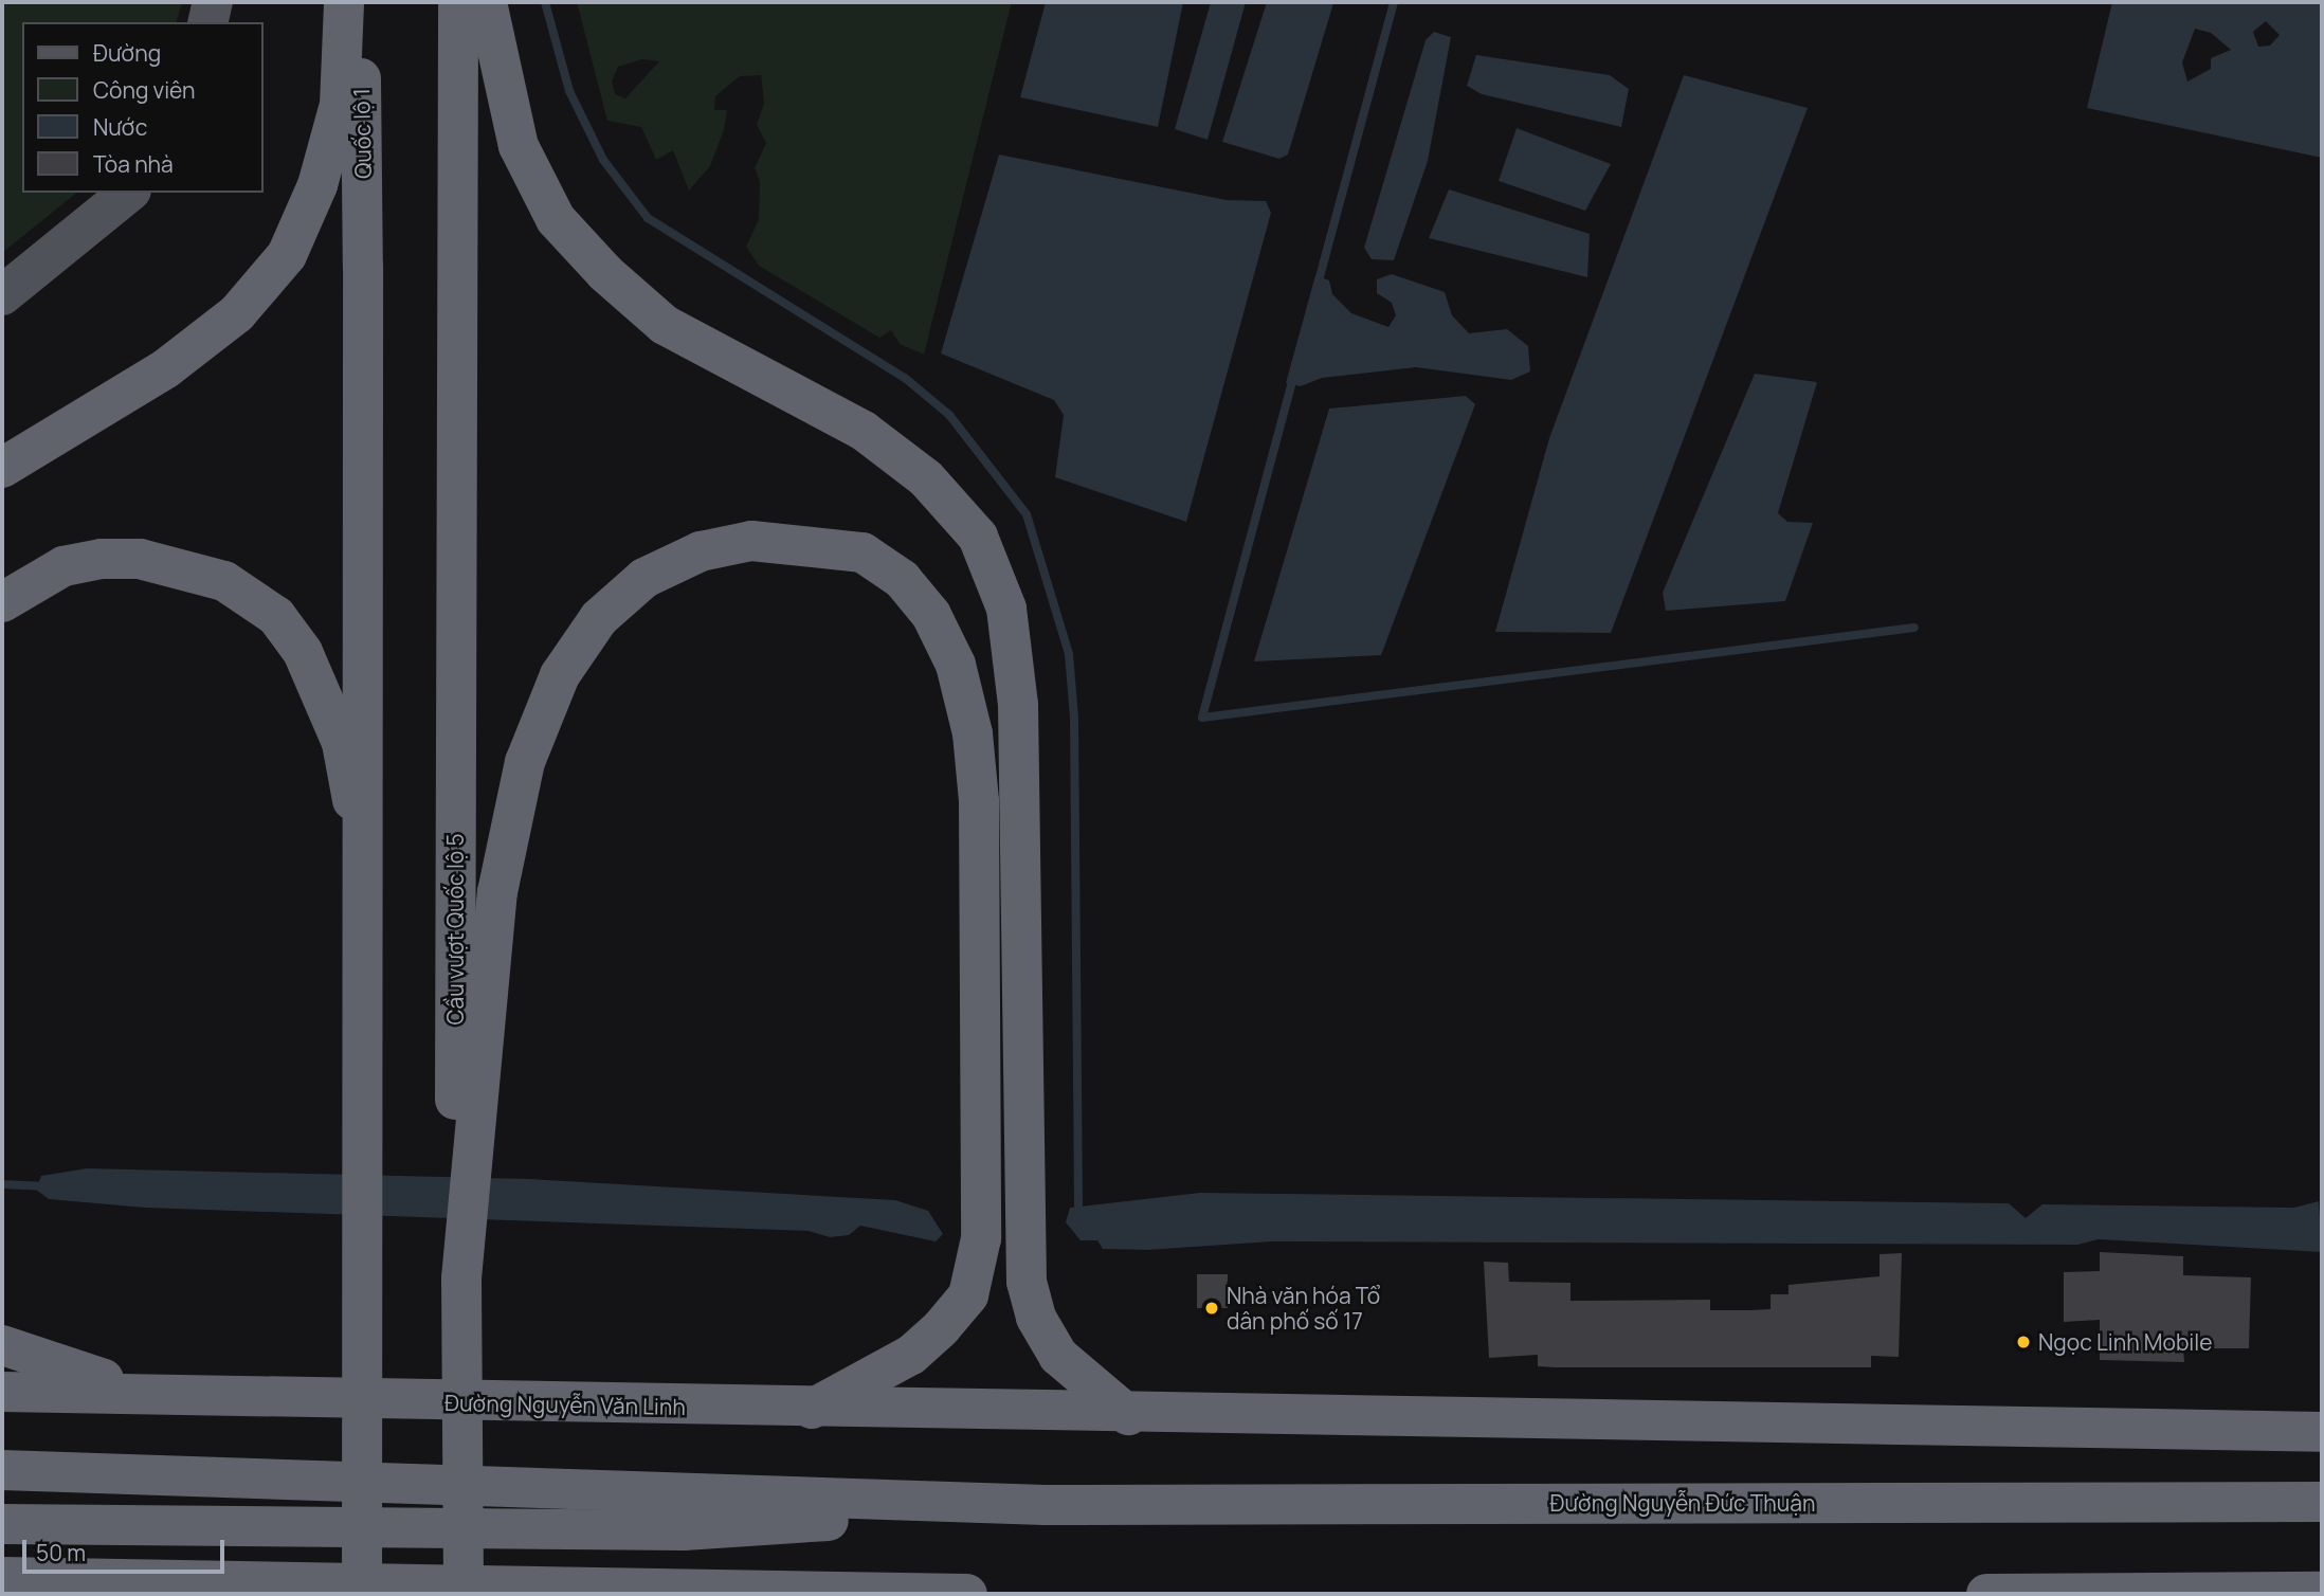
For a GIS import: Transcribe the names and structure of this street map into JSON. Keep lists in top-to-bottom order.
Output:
{
  "streets": {
    "highway": [
      "Quốc lộ 1",
      "Cầu vượt Quốc lộ 5",
      "Đường Nguyễn Văn Linh",
      "Đường Nguyễn Đức Thuận"
    ]
  },
  "places": ["Nhà văn hóa Tổ dân phố số 17", "Ngọc Linh Mobile"],
  "legend": [
    "Đường",
    "Công viên",
    "Nước",
    "Tòa nhà"
  ],
  "scale_bar": "50 m"
}
